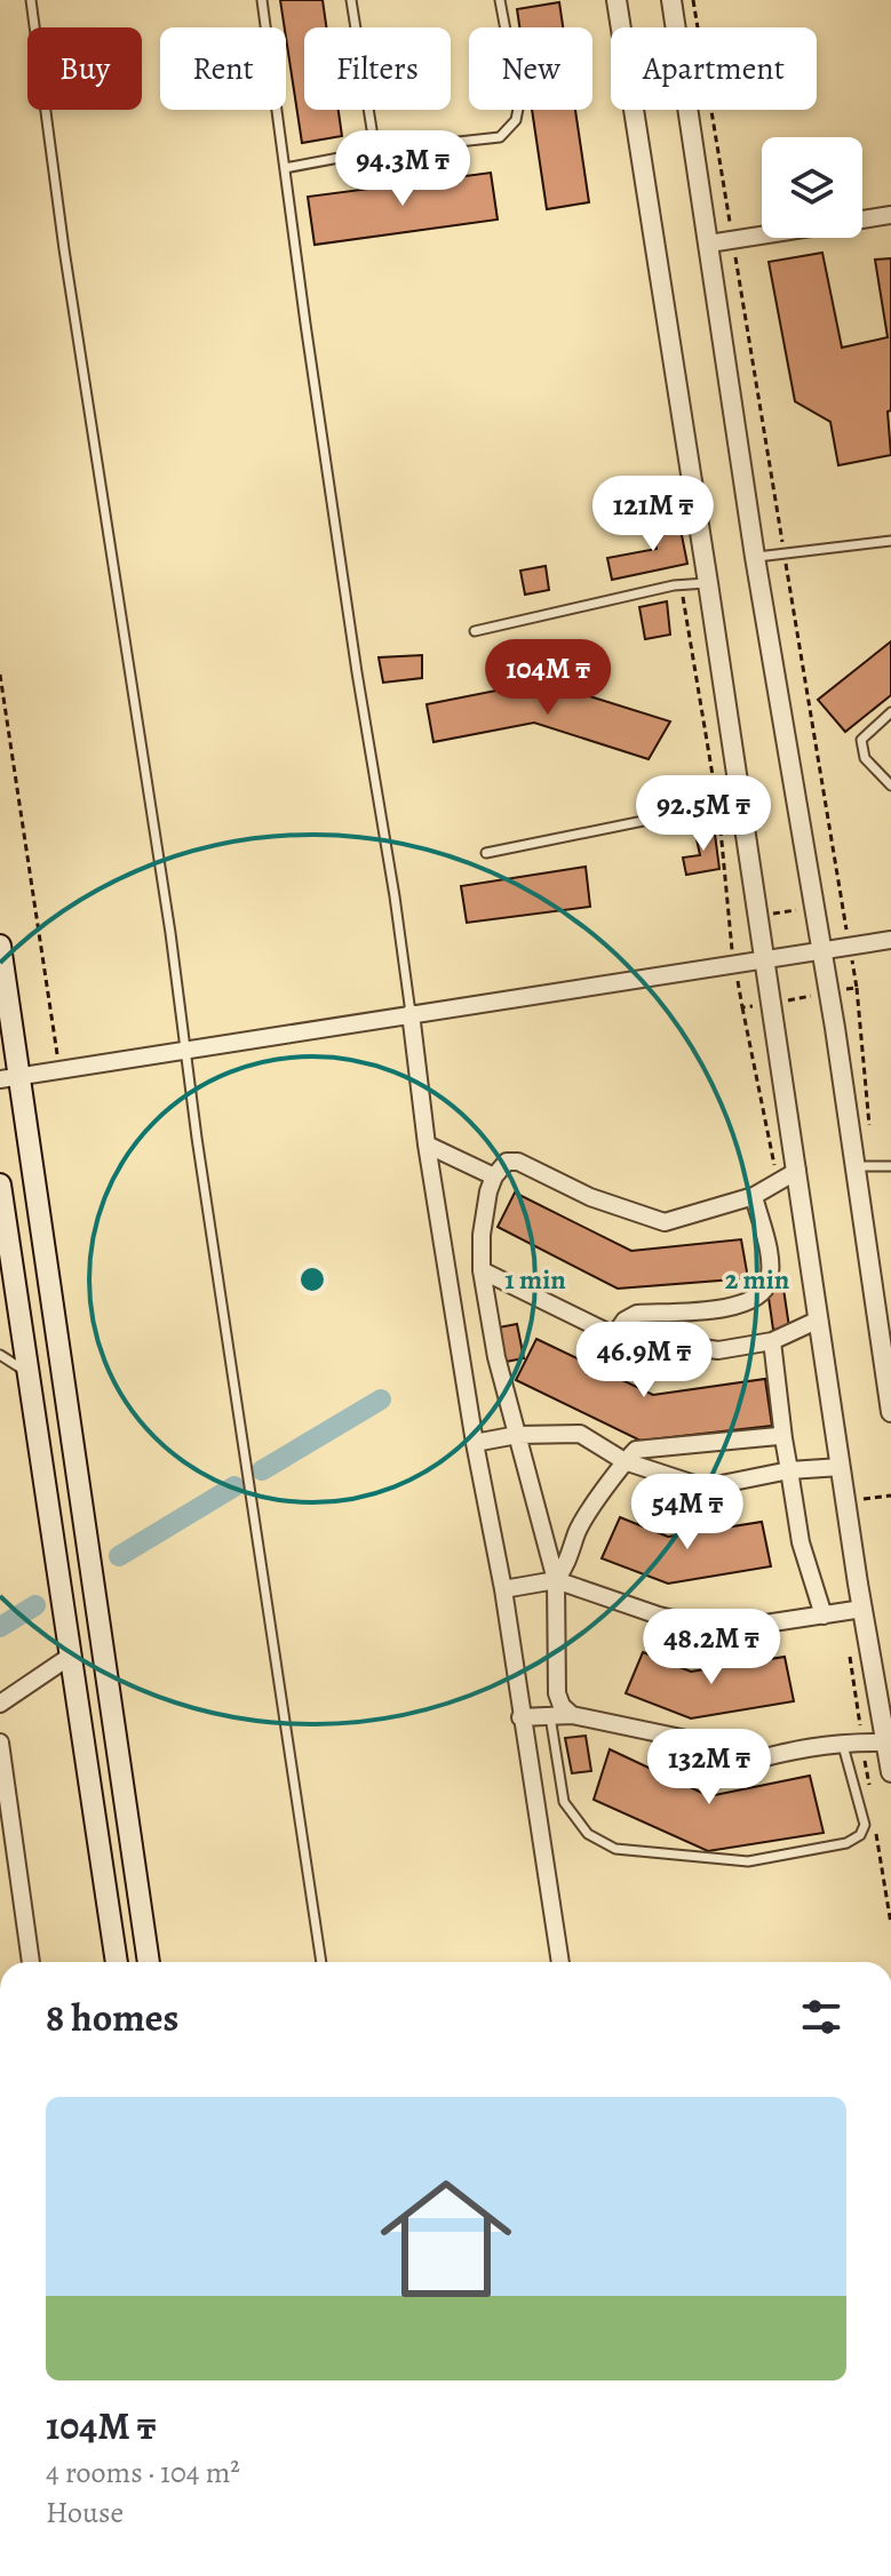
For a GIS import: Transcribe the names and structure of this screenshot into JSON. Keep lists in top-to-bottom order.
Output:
{
  "page": {
    "chip": [
      "Buy",
      "Rent",
      "Filters",
      "New",
      "Apartment"
    ],
    "price": [
      "94.3M ₸",
      "121M ₸",
      "104M ₸",
      "92.5M ₸",
      "46.9M ₸",
      "54M ₸",
      "48.2M ₸",
      "132M ₸"
    ],
    "heading": "8 homes",
    "list": [
      {
        "name": "104M ₸",
        "note": "4 rooms · 104 m² · House"
      }
    ]
  },
  "rings": ["1 min", "2 min"]
}
